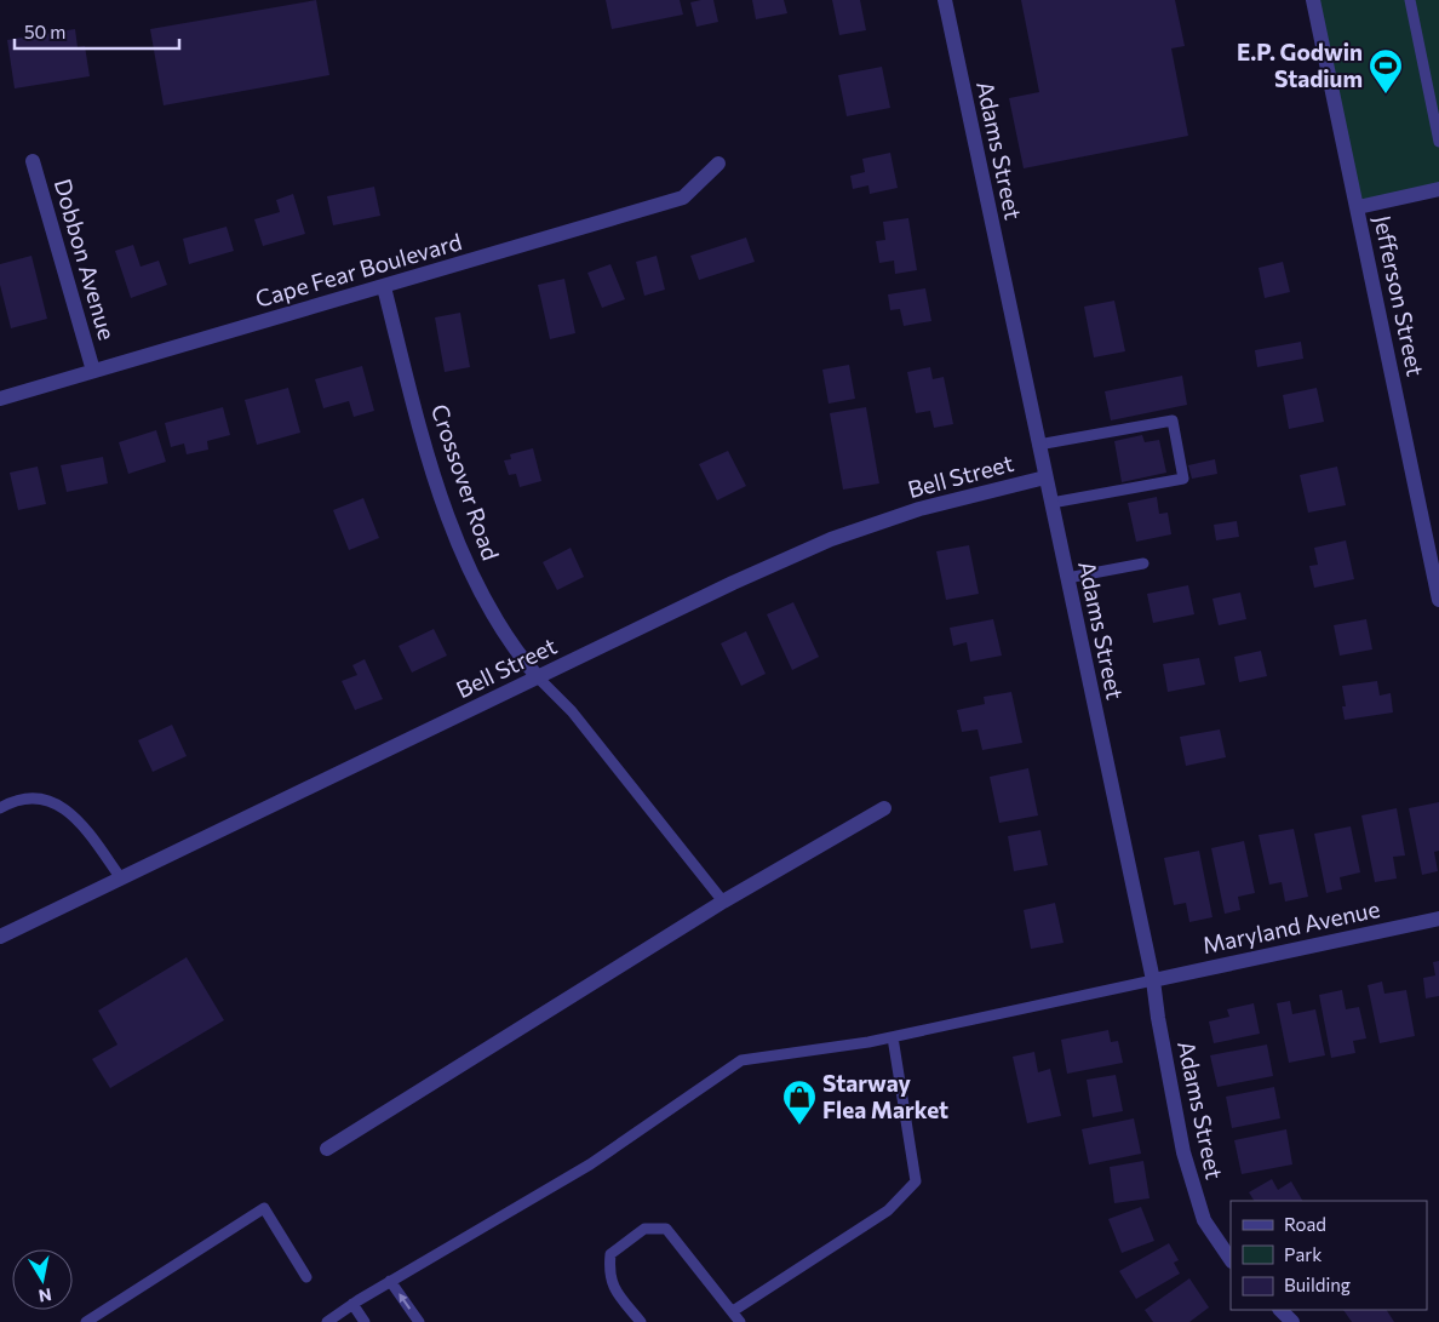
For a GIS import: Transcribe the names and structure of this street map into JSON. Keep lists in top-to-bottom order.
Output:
{
  "streets": {
    "street": [
      "Adams Street",
      "Dobbon Avenue",
      "Cape Fear Boulevard",
      "Jefferson Street",
      "Bell Street",
      "Crossover Road",
      "Maryland Avenue"
    ]
  },
  "crossings": [
    ["Adams Street", "Bell Street"],
    ["Adams Street", "Maryland Avenue"],
    ["Dobbon Avenue", "Cape Fear Boulevard"],
    ["Cape Fear Boulevard", "Crossover Road"],
    ["Bell Street", "Crossover Road"]
  ],
  "places": {
    "sports": ["E.P. Godwin Stadium"],
    "shop": ["Starway Flea Market"]
  },
  "legend": ["Road", "Park", "Building"],
  "scale_bar": "50 m",
  "north": "bottom"
}
